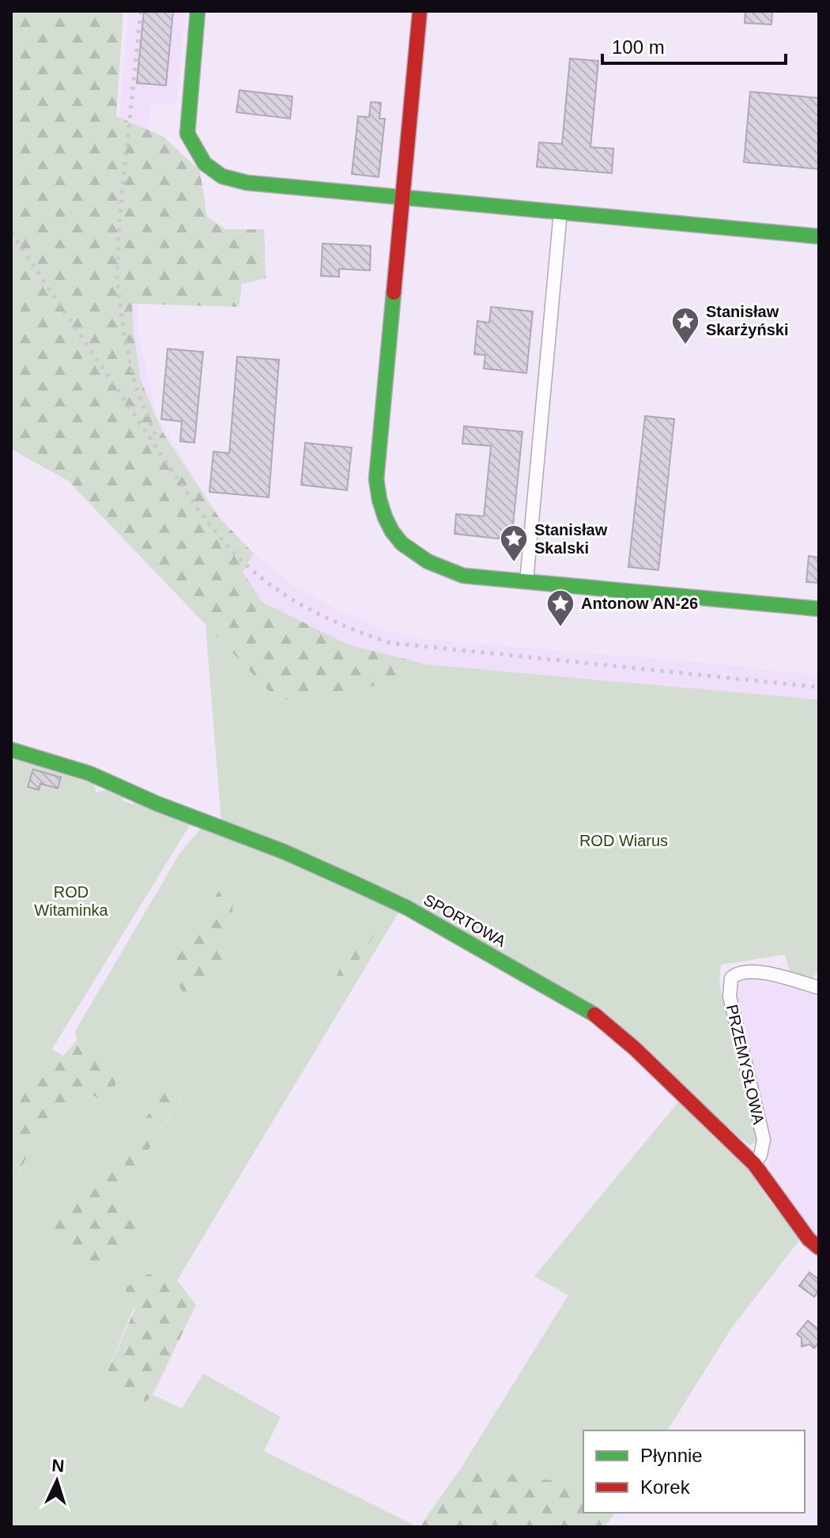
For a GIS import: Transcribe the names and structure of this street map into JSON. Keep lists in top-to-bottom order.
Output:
{
  "streets": {
    "street": ["SPORTOWA", "PRZEMYSŁOWA"]
  },
  "crossings": [
    ["SPORTOWA", "PRZEMYSŁOWA"]
  ],
  "parks": ["ROD Wiarus", "ROD Witaminka"],
  "places": {
    "place": ["Stanisław Skarżyński", "Stanisław Skalski", "Antonow AN-26"]
  },
  "legend": ["Płynnie", "Korek"],
  "scale_bar": "100 m",
  "north": "top"
}
